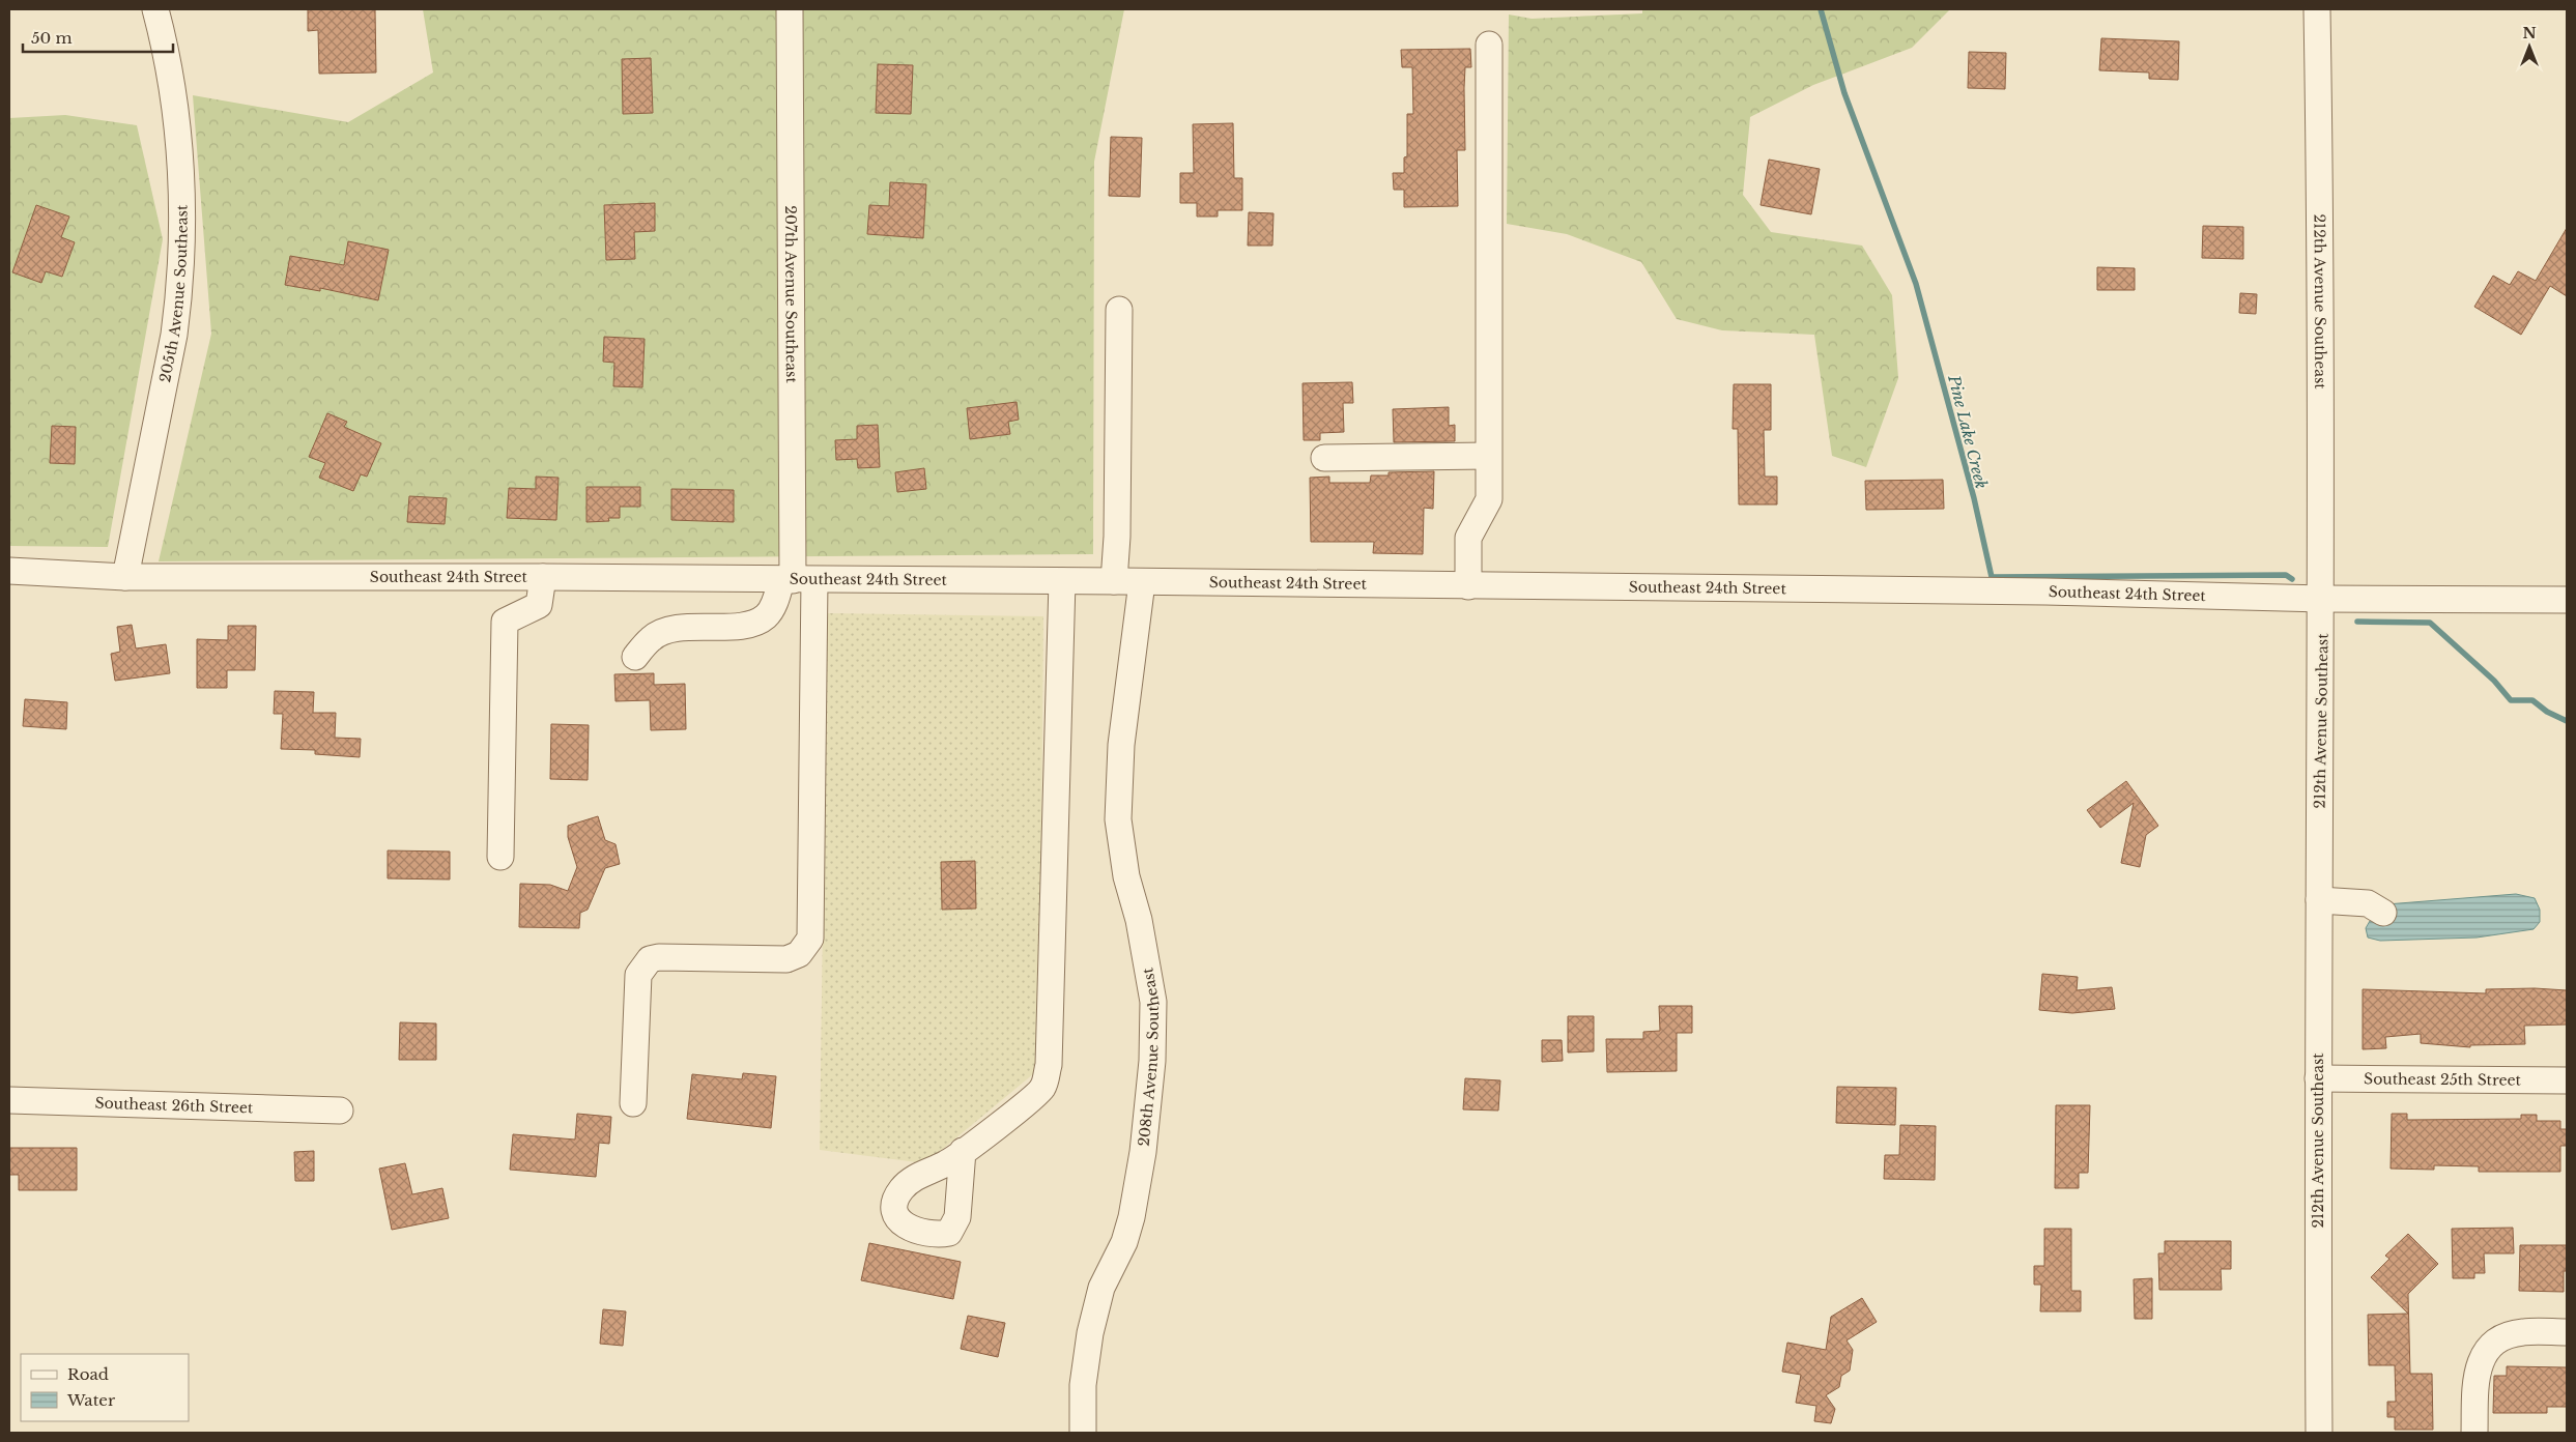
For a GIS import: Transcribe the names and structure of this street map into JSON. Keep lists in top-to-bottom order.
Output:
{
  "streets": {
    "street": [
      "205th Avenue Southeast",
      "207th Avenue Southeast",
      "212th Avenue Southeast",
      "Southeast 24th Street",
      "208th Avenue Southeast",
      "Southeast 25th Street",
      "Southeast 26th Street"
    ]
  },
  "crossings": [
    ["205th Avenue Southeast", "Southeast 24th Street"],
    ["207th Avenue Southeast", "Southeast 24th Street"],
    ["212th Avenue Southeast", "Southeast 24th Street"],
    ["212th Avenue Southeast", "Southeast 25th Street"],
    ["Southeast 24th Street", "208th Avenue Southeast"]
  ],
  "water": ["Pine Lake Creek"],
  "legend": ["Road", "Water"],
  "scale_bar": "50 m",
  "north": "top"
}
